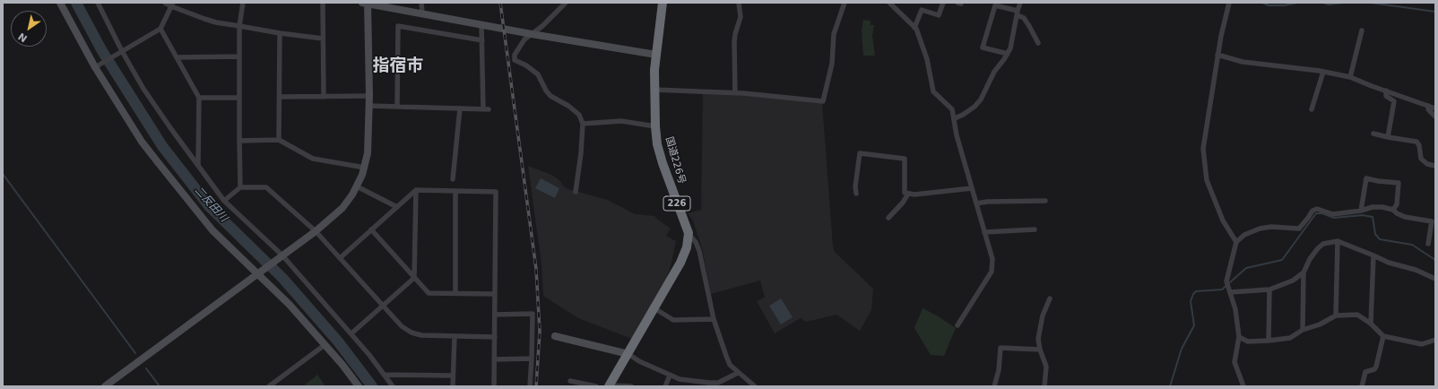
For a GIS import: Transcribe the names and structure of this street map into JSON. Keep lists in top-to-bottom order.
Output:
{
  "streets": {
    "highway": ["国道226号", "226"]
  },
  "districts": ["指宿市"],
  "water": ["二反田川"],
  "north": "bottom left"
}
